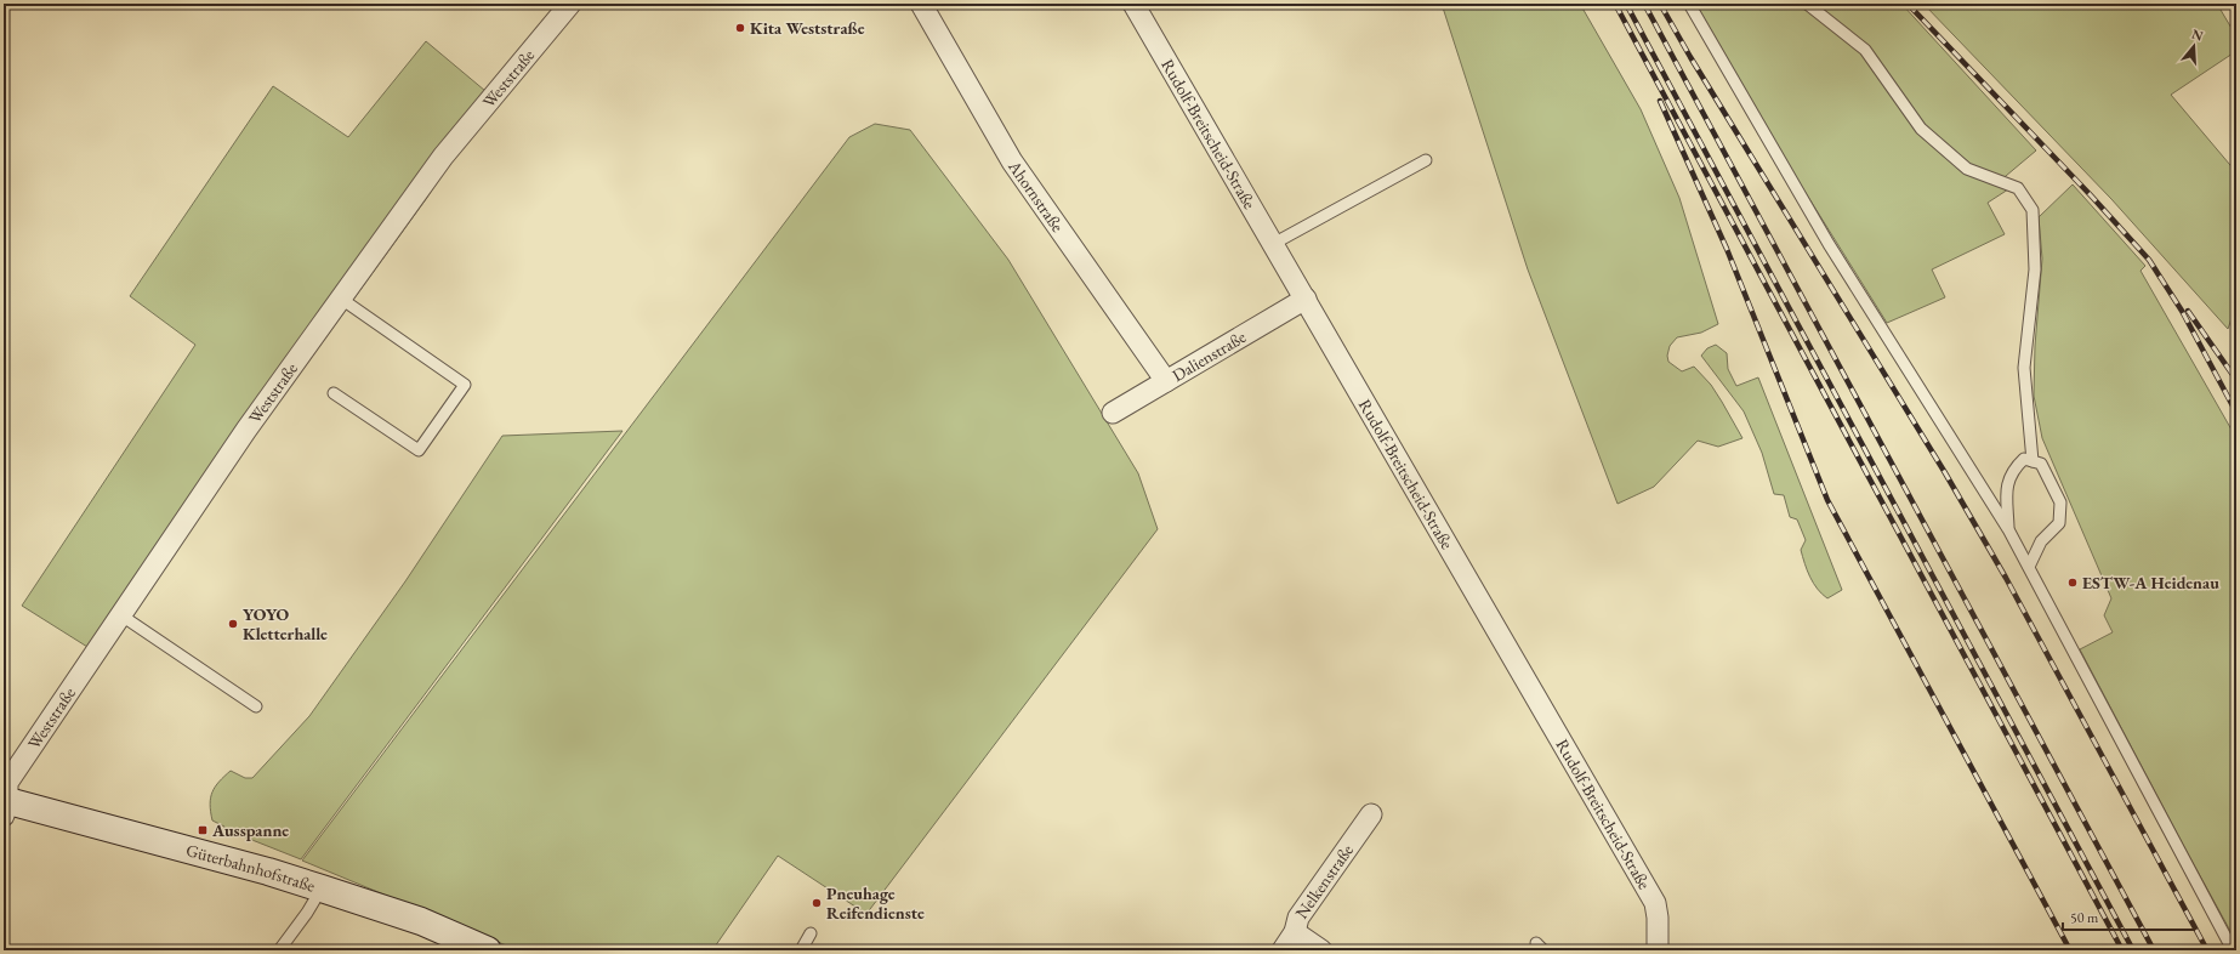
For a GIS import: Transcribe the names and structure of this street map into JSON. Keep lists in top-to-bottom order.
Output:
{
  "streets": {
    "main road": ["Güterbahnhofstraße"],
    "street": [
      "Weststraße",
      "Rudolf-Breitscheid-Straße",
      "Ahornstraße",
      "Dalienstraße",
      "Nelkenstraße"
    ]
  },
  "crossings": [
    ["Weststraße", "Güterbahnhofstraße"],
    ["Rudolf-Breitscheid-Straße", "Dalienstraße"],
    ["Ahornstraße", "Dalienstraße"]
  ],
  "places": {
    "other": [
      "Kita Weststraße",
      "ESTW-A Heidenau",
      "YOYO Kletterhalle",
      "Pneuhage Reifendienste"
    ],
    "transit": ["Ausspanne"]
  },
  "scale_bar": "50 m",
  "north": "top"
}
